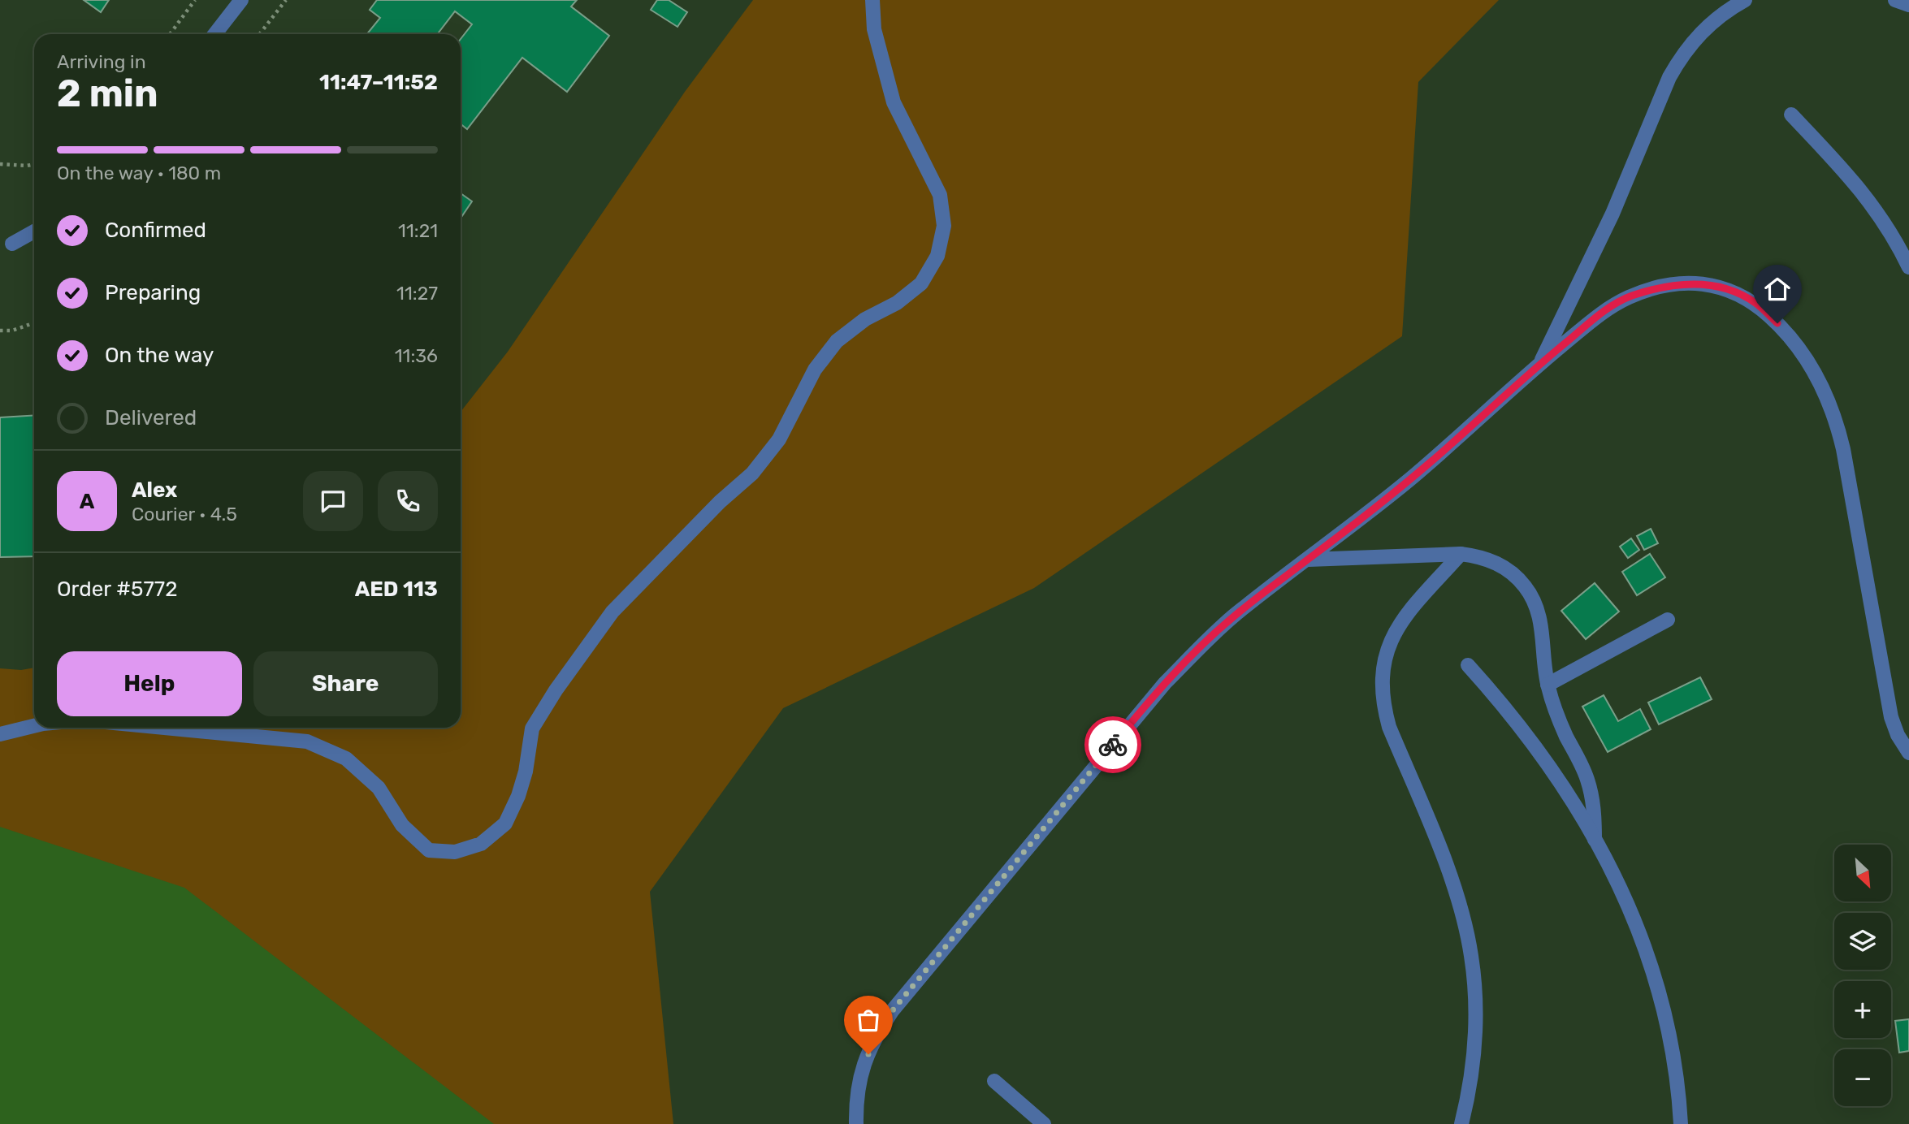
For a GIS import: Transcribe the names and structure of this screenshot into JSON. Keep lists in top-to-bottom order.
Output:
{
  "north": "bottom right",
  "page": {
    "heading": ["2 min", "Arriving in", "11:47–11:52"],
    "panel": [
      "Alex",
      "Courier · 4.5",
      "Order #5772",
      "AED 113"
    ],
    "bar": "On the way · 180 m",
    "list": [
      ["Confirmed", "11:21"],
      ["Preparing", "11:27"],
      ["On the way", "11:36"],
      "Delivered"
    ],
    "round": "A",
    "buttons": ["Help", "Share"],
    "map_buttons": ["+", "−"]
  }
}
